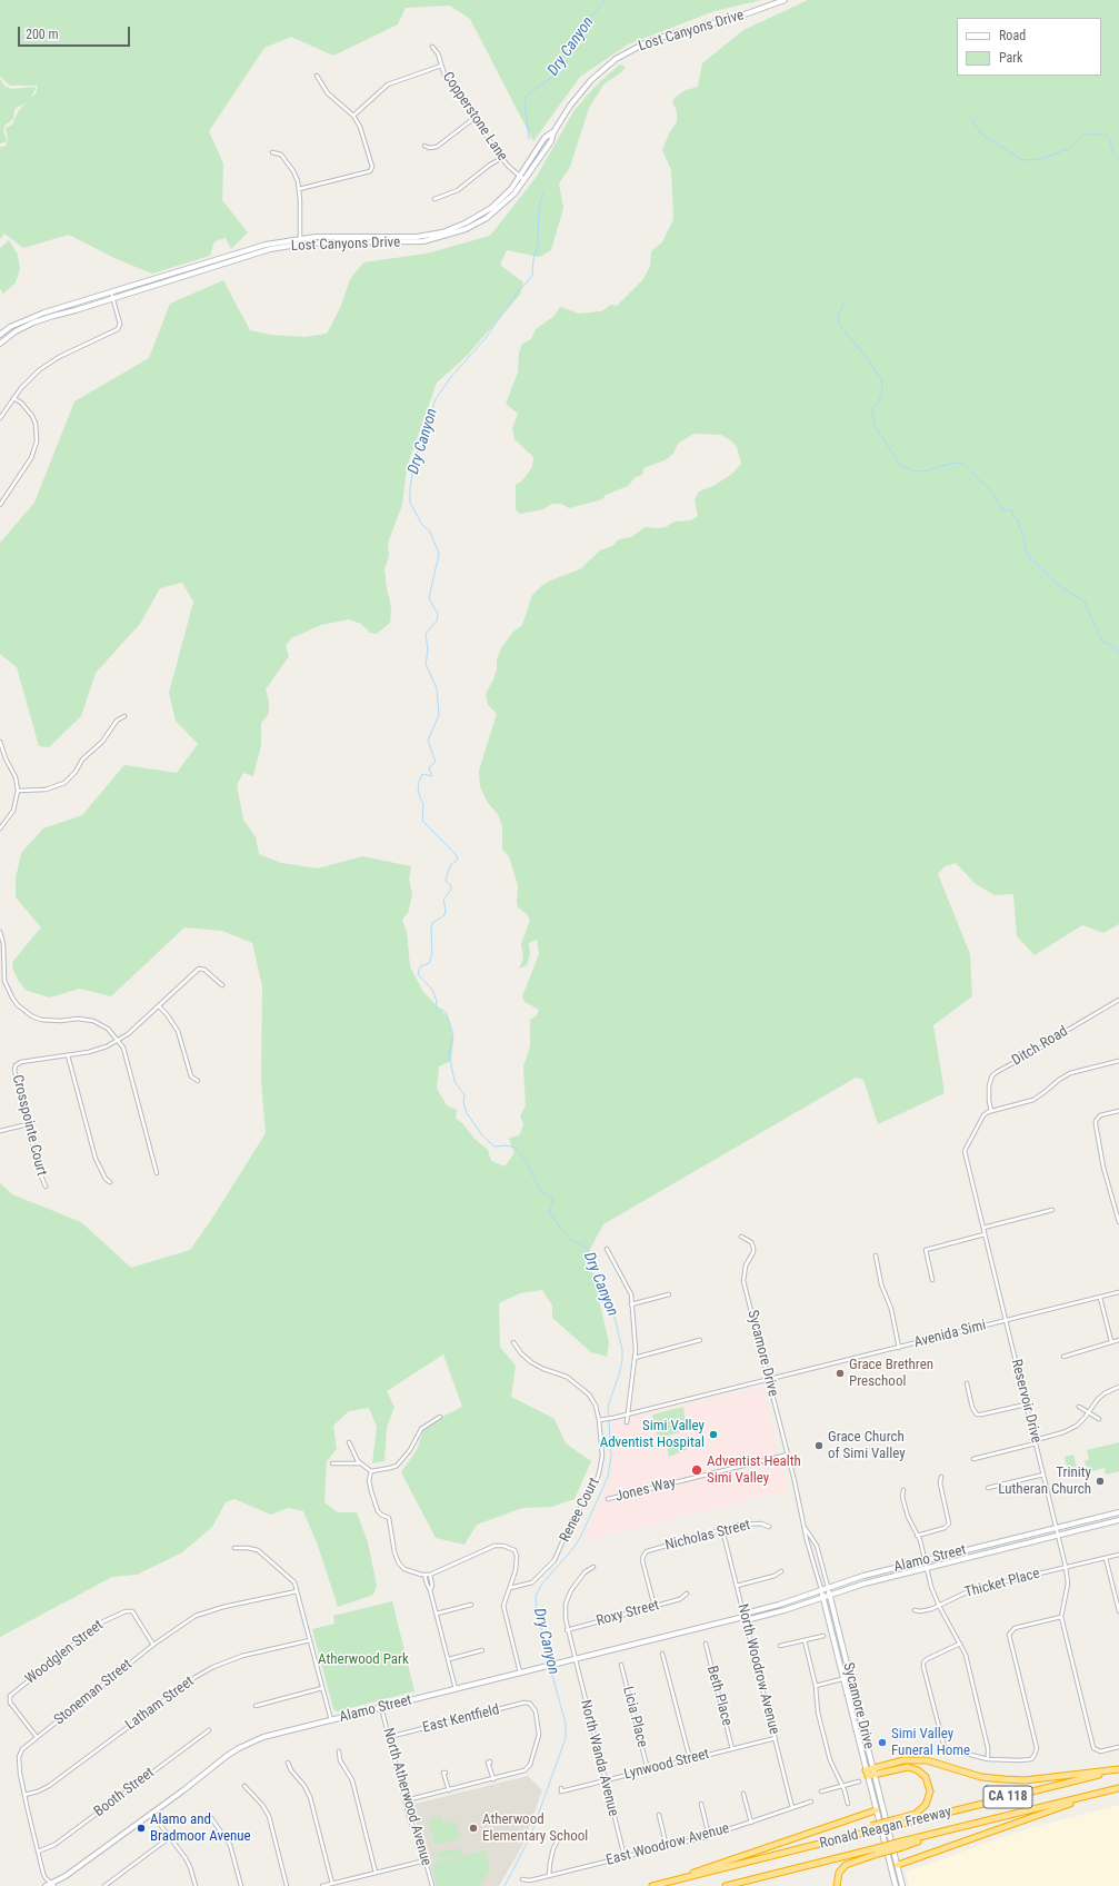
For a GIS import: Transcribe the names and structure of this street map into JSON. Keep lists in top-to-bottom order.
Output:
{
  "streets": {
    "highway": ["CA 118", "Ronald Reagan Freeway"],
    "main road": ["Lost Canyons Drive", "Sycamore Drive", "Alamo Street"],
    "street": [
      "Copperstone Lane",
      "Ditch Road",
      "Crosspointe Court",
      "Avenida Simi",
      "Reservoir Drive",
      "Jones Way",
      "Renee Court",
      "Nicholas Street",
      "Thicket Place",
      "Roxy Street",
      "Woodglen Street",
      "North Woodrow Avenue",
      "Stoneman Street",
      "Beth Place",
      "Latham Street",
      "Licia Place",
      "East Kentfield",
      "North Wanda Avenue",
      "Lynwood Street",
      "Booth Street",
      "North Atherwood Avenue",
      "East Woodrow Avenue"
    ]
  },
  "crossings": [
    ["Lost Canyons Drive", "Copperstone Lane"],
    ["Ditch Road", "Reservoir Drive"],
    ["Avenida Simi", "Sycamore Drive"],
    ["Avenida Simi", "Reservoir Drive"],
    ["Avenida Simi", "Renee Court"],
    ["Sycamore Drive", "Jones Way"],
    ["Sycamore Drive", "Alamo Street"],
    ["Reservoir Drive", "Alamo Street"],
    ["Reservoir Drive", "Thicket Place"],
    ["Nicholas Street", "Roxy Street"],
    ["Nicholas Street", "North Woodrow Avenue"],
    ["Alamo Street", "North Woodrow Avenue"],
    ["Alamo Street", "Stoneman Street"],
    ["Alamo Street", "North Wanda Avenue"],
    ["Alamo Street", "North Atherwood Avenue"],
    ["Roxy Street", "North Wanda Avenue"],
    ["Woodglen Street", "Stoneman Street"],
    ["North Woodrow Avenue", "Lynwood Street"],
    ["North Woodrow Avenue", "East Woodrow Avenue"],
    ["Stoneman Street", "Latham Street"],
    ["Stoneman Street", "Booth Street"],
    ["Beth Place", "Lynwood Street"],
    ["Licia Place", "Lynwood Street"],
    ["East Kentfield", "North Atherwood Avenue"],
    ["North Wanda Avenue", "Lynwood Street"],
    ["North Wanda Avenue", "East Woodrow Avenue"]
  ],
  "water": ["Dry Canyon"],
  "parks": ["Atherwood Park"],
  "places": [
    "Grace Brethren Preschool",
    "Simi Valley Adventist Hospital",
    "Grace Church of Simi Valley",
    "Adventist Health Simi Valley",
    "Trinity Lutheran Church",
    "Simi Valley Funeral Home",
    "Alamo and Bradmoor Avenue",
    "Atherwood Elementary School"
  ],
  "legend": ["Road", "Park"],
  "scale_bar": "200 m"
}
